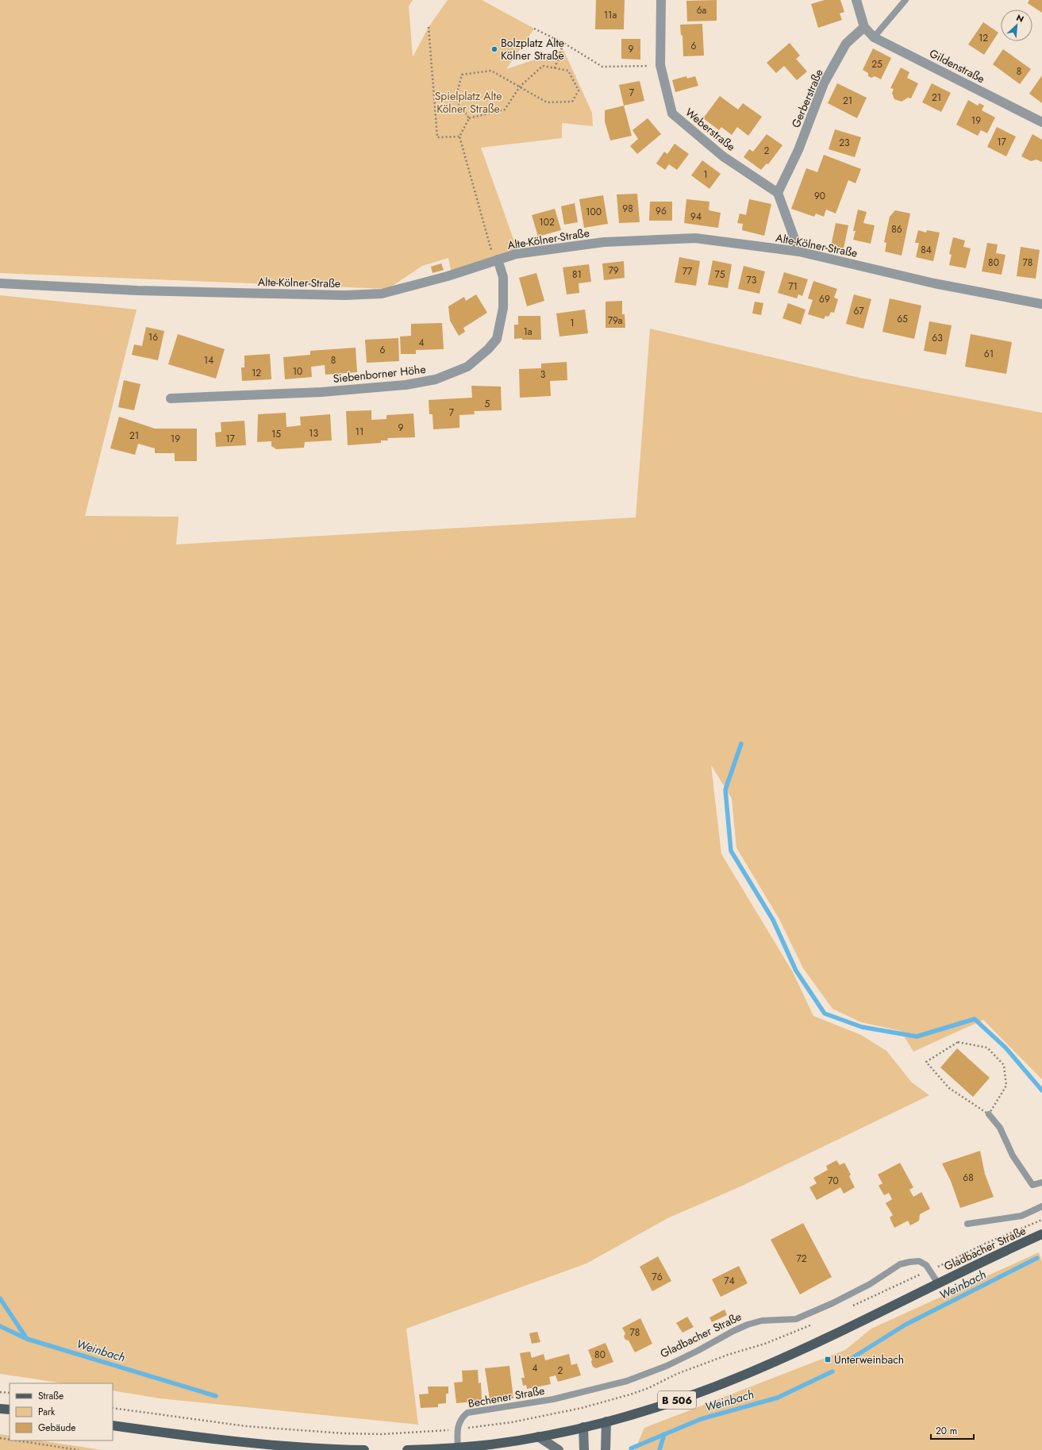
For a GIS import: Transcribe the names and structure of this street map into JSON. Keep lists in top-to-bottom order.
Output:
{
  "streets": {
    "main road": ["Gladbacher Straße", "B 506"],
    "street": [
      "Gildenstraße",
      "Gerberstraße",
      "Weberstraße",
      "Alte-Kölner-Straße",
      "Siebenborner Höhe"
    ],
    "lane": ["Bechener Straße"]
  },
  "crossings": [
    ["Gildenstraße", "Gerberstraße"],
    ["Gerberstraße", "Weberstraße"],
    ["Alte-Kölner-Straße", "Siebenborner Höhe"],
    ["Gladbacher Straße", "Bechener Straße"],
    ["Gladbacher Straße", "B 506"],
    ["Bechener Straße", "B 506"]
  ],
  "water": ["Weinbach"],
  "parks": ["Spielplatz Alte Kölner Straße"],
  "places": {
    "other": ["Bolzplatz Alte Kölner Straße"],
    "transit": ["Unterweinbach"]
  },
  "house_numbers": [
    "6a",
    "11a",
    "12",
    "6",
    "9",
    "25",
    "8",
    "7",
    "21",
    "21",
    "19",
    "17",
    "23",
    "2",
    "1",
    "90",
    "98",
    "96",
    "100",
    "94",
    "102",
    "86",
    "84",
    "80",
    "78",
    "79",
    "77",
    "81",
    "75",
    "73",
    "71",
    "69",
    "67",
    "65",
    "79a",
    "1",
    "1a",
    "16",
    "63",
    "4",
    "6",
    "61",
    "14",
    "8",
    "10",
    "12",
    "3",
    "5",
    "7",
    "9",
    "11",
    "13",
    "15",
    "21",
    "19",
    "17",
    "68",
    "70",
    "72",
    "76",
    "74",
    "78",
    "80",
    "4",
    "2"
  ],
  "legend": ["Straße", "Park", "Gebäude"],
  "scale_bar": "20 m",
  "north": "top right"
}
